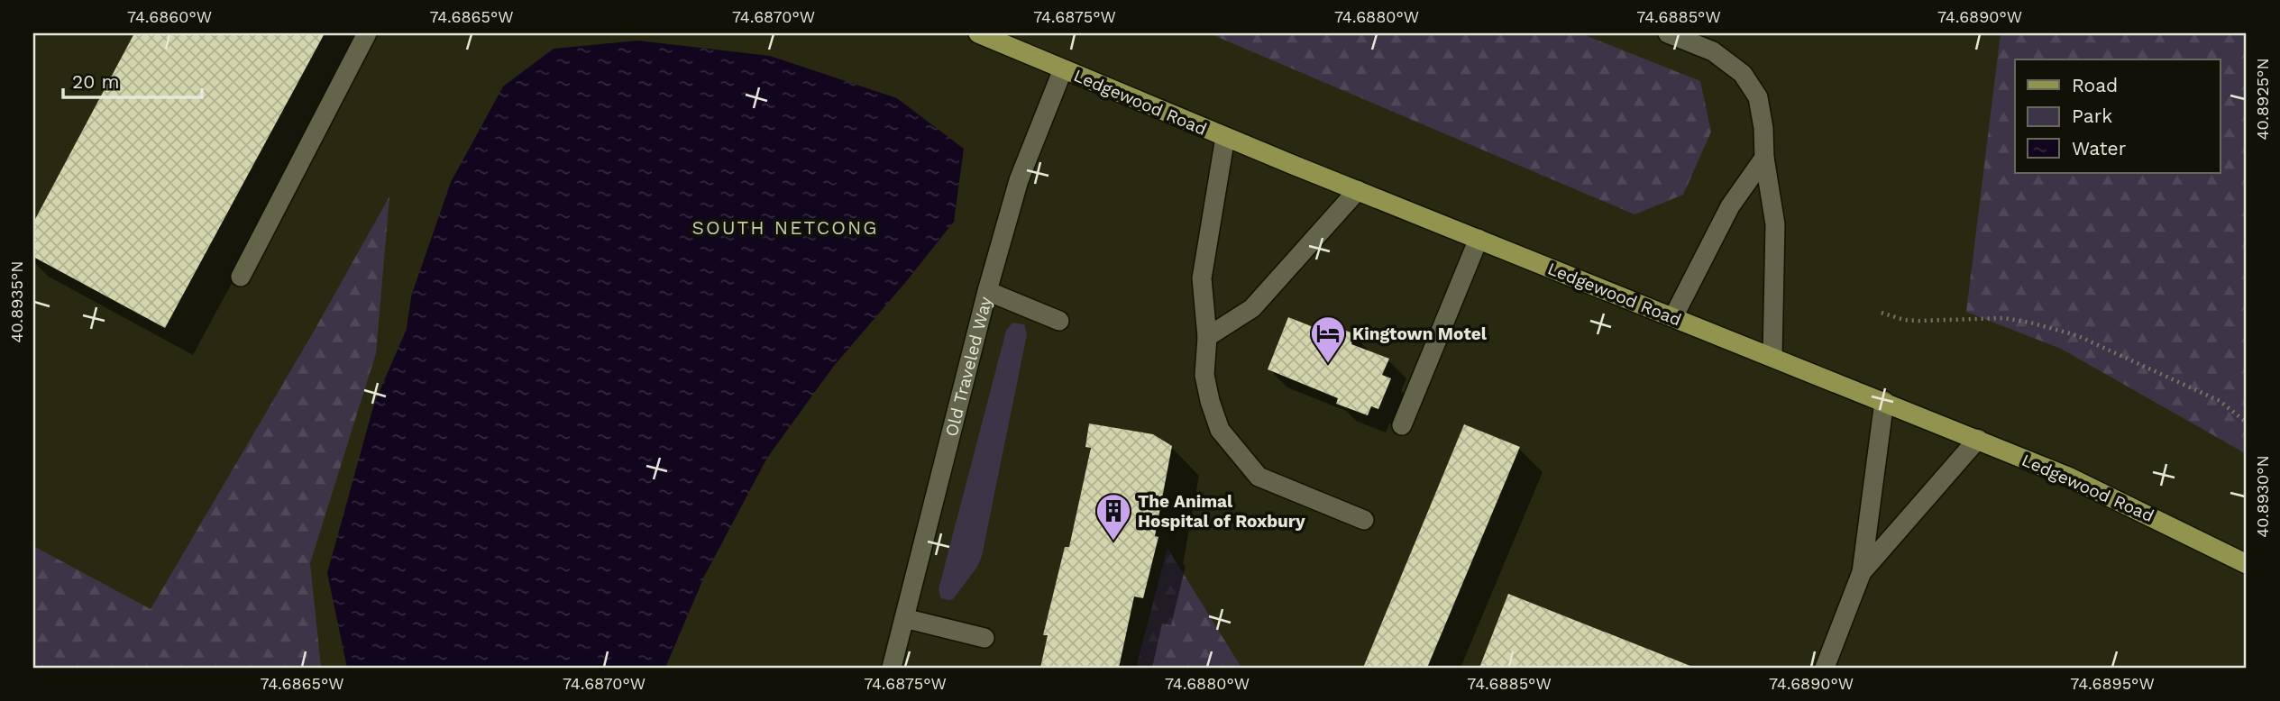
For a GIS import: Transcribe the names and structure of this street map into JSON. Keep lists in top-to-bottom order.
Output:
{
  "streets": {
    "main road": ["Ledgewood Road"],
    "street": ["Old Traveled Way"]
  },
  "crossings": [
    ["Ledgewood Road", "Old Traveled Way"]
  ],
  "districts": ["SOUTH NETCONG"],
  "places": {
    "hotel": ["Kingtown Motel"],
    "building": ["The Animal Hospital of Roxbury"]
  },
  "legend": ["Road", "Park", "Water"],
  "scale_bar": "20 m",
  "coordinates": [
    "74.6860°W",
    "74.6865°W",
    "74.6870°W",
    "74.6875°W",
    "74.6880°W",
    "74.6885°W",
    "74.6890°W",
    "40.8925°N",
    "40.8935°N",
    "40.8930°N",
    "74.6895°W"
  ]
}
